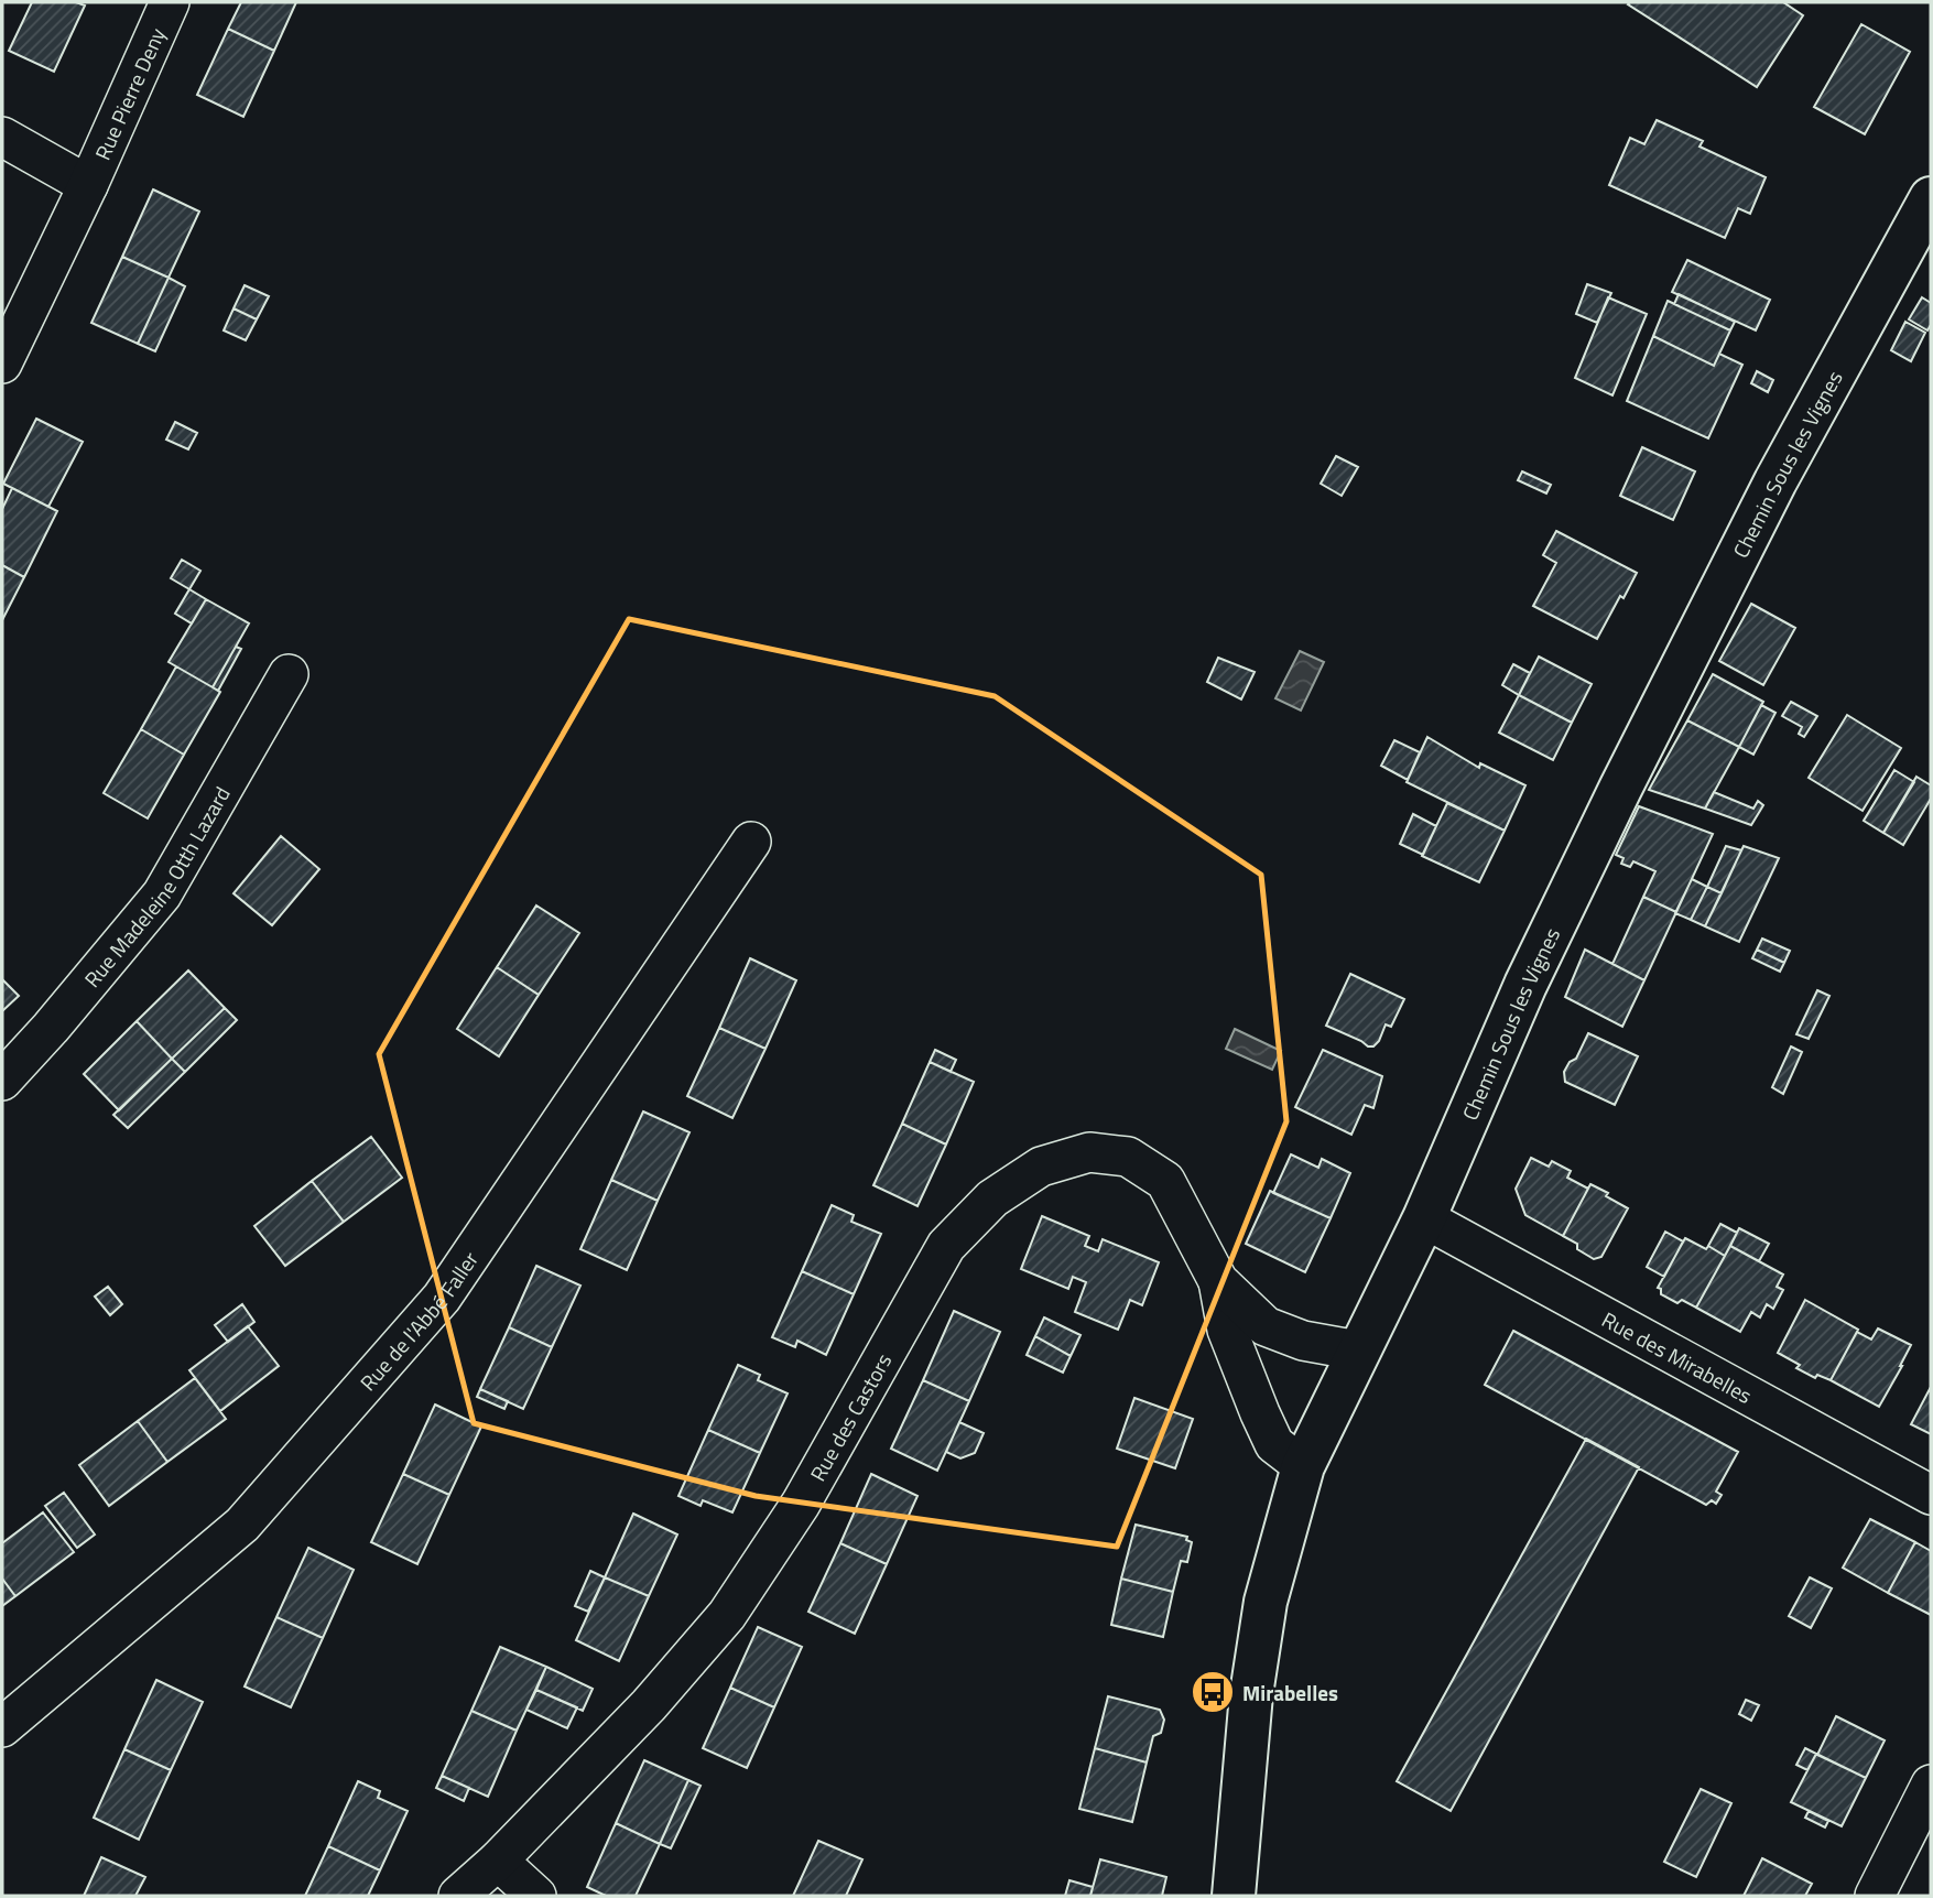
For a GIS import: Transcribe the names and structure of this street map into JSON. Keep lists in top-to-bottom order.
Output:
{
  "streets": {
    "street": [
      "Rue Pierre Deny",
      "Chemin Sous les Vignes",
      "Rue Madeleine Otth Lazard",
      "Rue de l'Abbé Faller",
      "Rue des Mirabelles",
      "Rue des Castors"
    ]
  },
  "crossings": [
    ["Chemin Sous les Vignes", "Rue des Mirabelles"],
    ["Chemin Sous les Vignes", "Rue des Castors"]
  ],
  "places": {
    "bus stop": ["Mirabelles"]
  }
}
